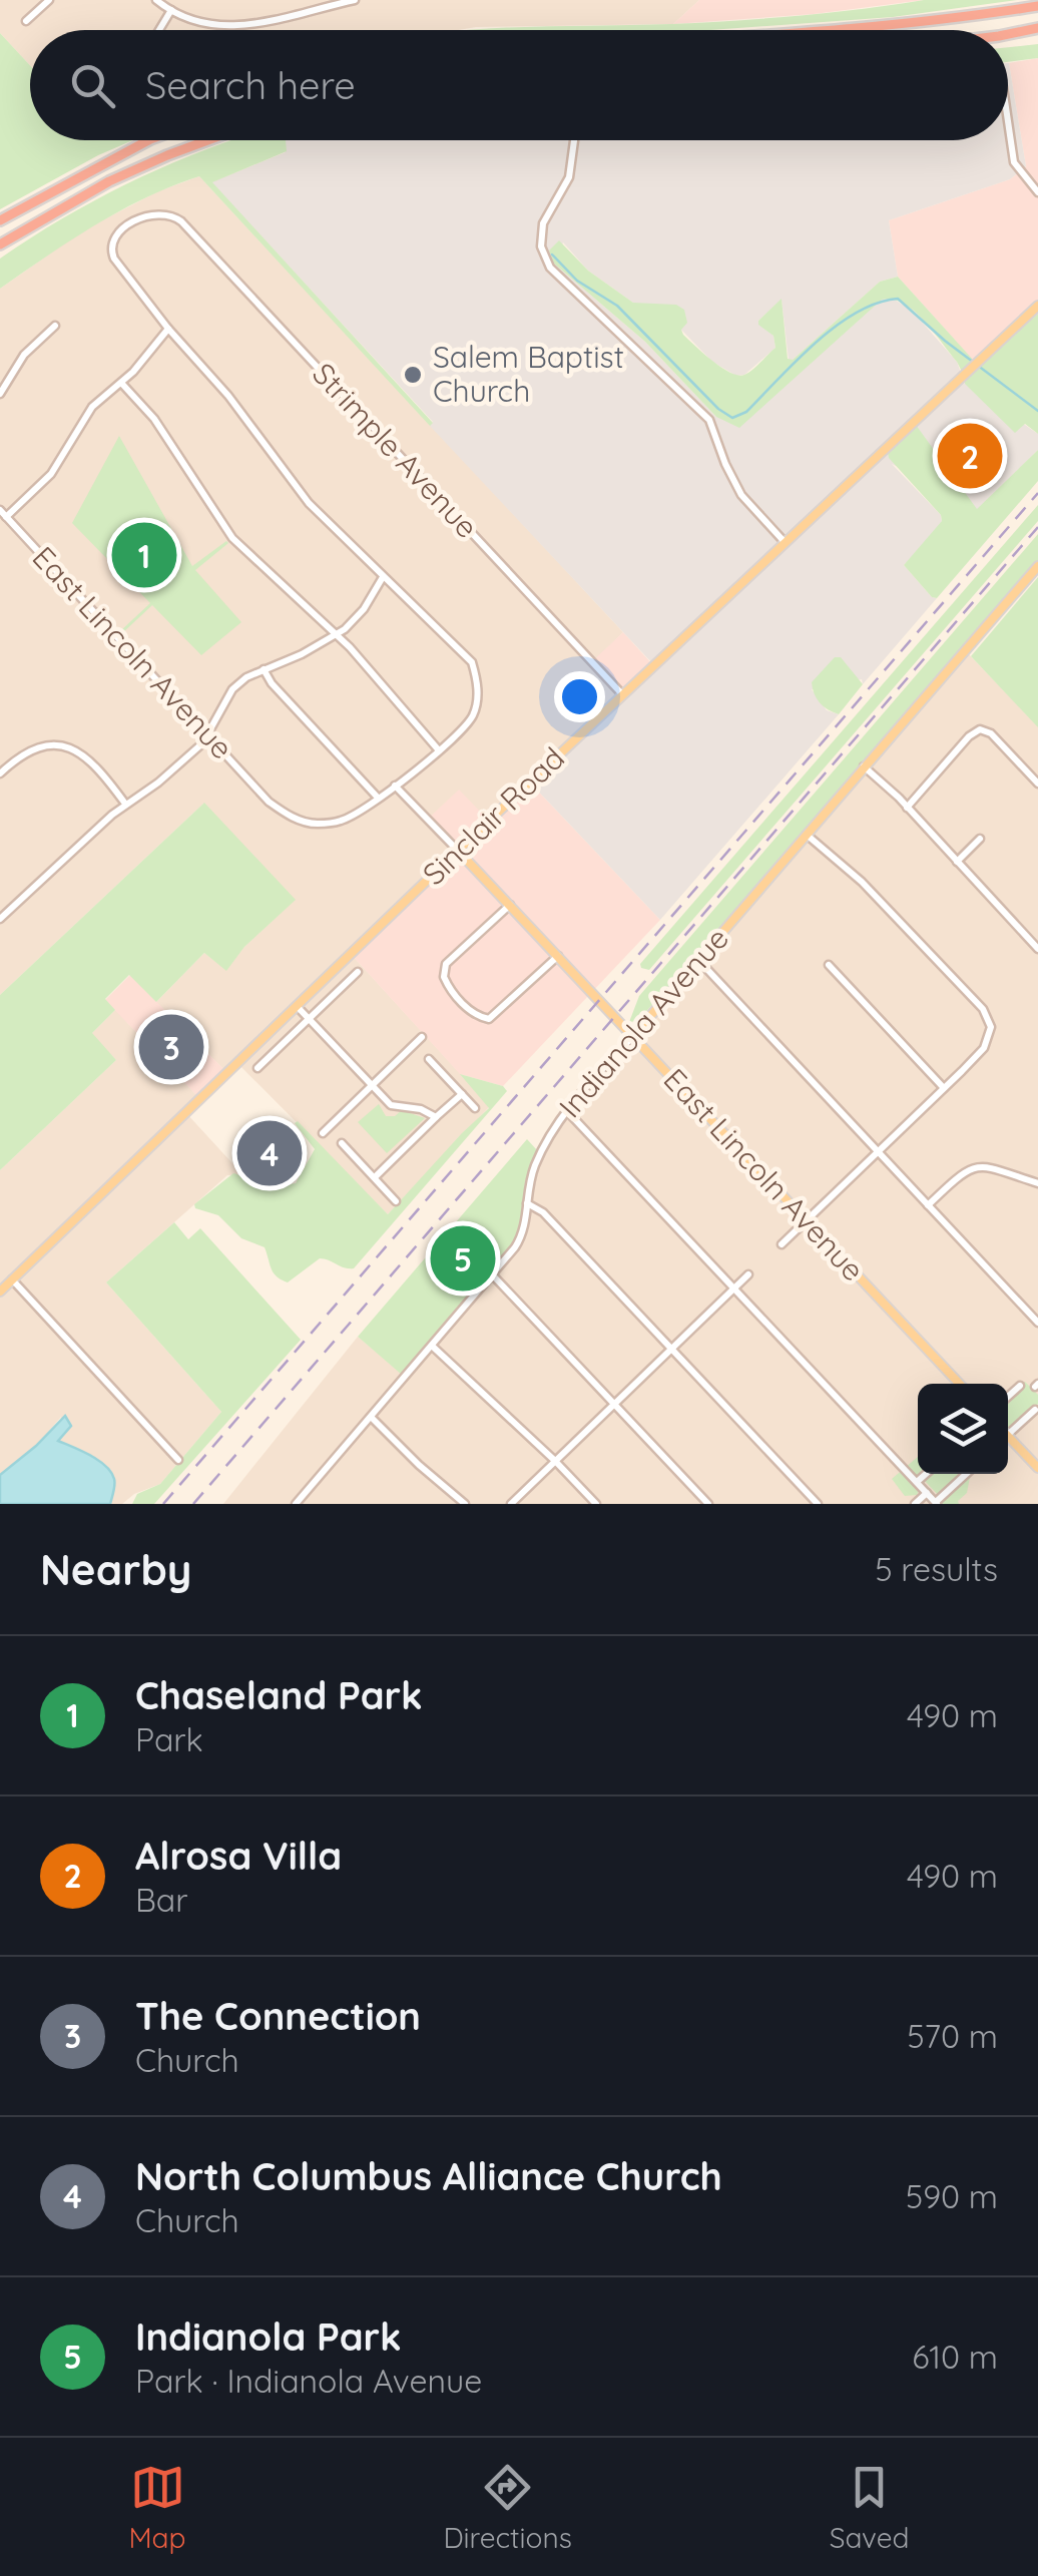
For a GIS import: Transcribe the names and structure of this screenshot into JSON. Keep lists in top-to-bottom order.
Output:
{
  "streets": {
    "main road": ["East Lincoln Avenue", "Sinclair Road", "Indianola Avenue"],
    "street": ["Strimple Avenue"]
  },
  "crossings": [
    ["Strimple Avenue", "Sinclair Road"],
    ["East Lincoln Avenue", "Sinclair Road"],
    ["East Lincoln Avenue", "Indianola Avenue"]
  ],
  "places": ["Salem Baptist Church"],
  "page": {
    "search": "Search here",
    "pins": [
      "2",
      "1",
      "3",
      "4",
      "5"
    ],
    "heading": ["Nearby", "5 results"],
    "list": [
      {
        "mark": "1",
        "name": "Chaseland Park",
        "note": "Park",
        "value": "490 m"
      },
      {
        "mark": "2",
        "name": "Alrosa Villa",
        "note": "Bar",
        "value": "490 m"
      },
      {
        "mark": "3",
        "name": "The Connection",
        "note": "Church",
        "value": "570 m"
      },
      {
        "mark": "4",
        "name": "North Columbus Alliance Church",
        "note": "Church",
        "value": "590 m"
      },
      {
        "mark": "5",
        "name": "Indianola Park",
        "note": "Park · Indianola Avenue",
        "value": "610 m"
      }
    ],
    "nav": ["Map", "Directions", "Saved"]
  }
}
